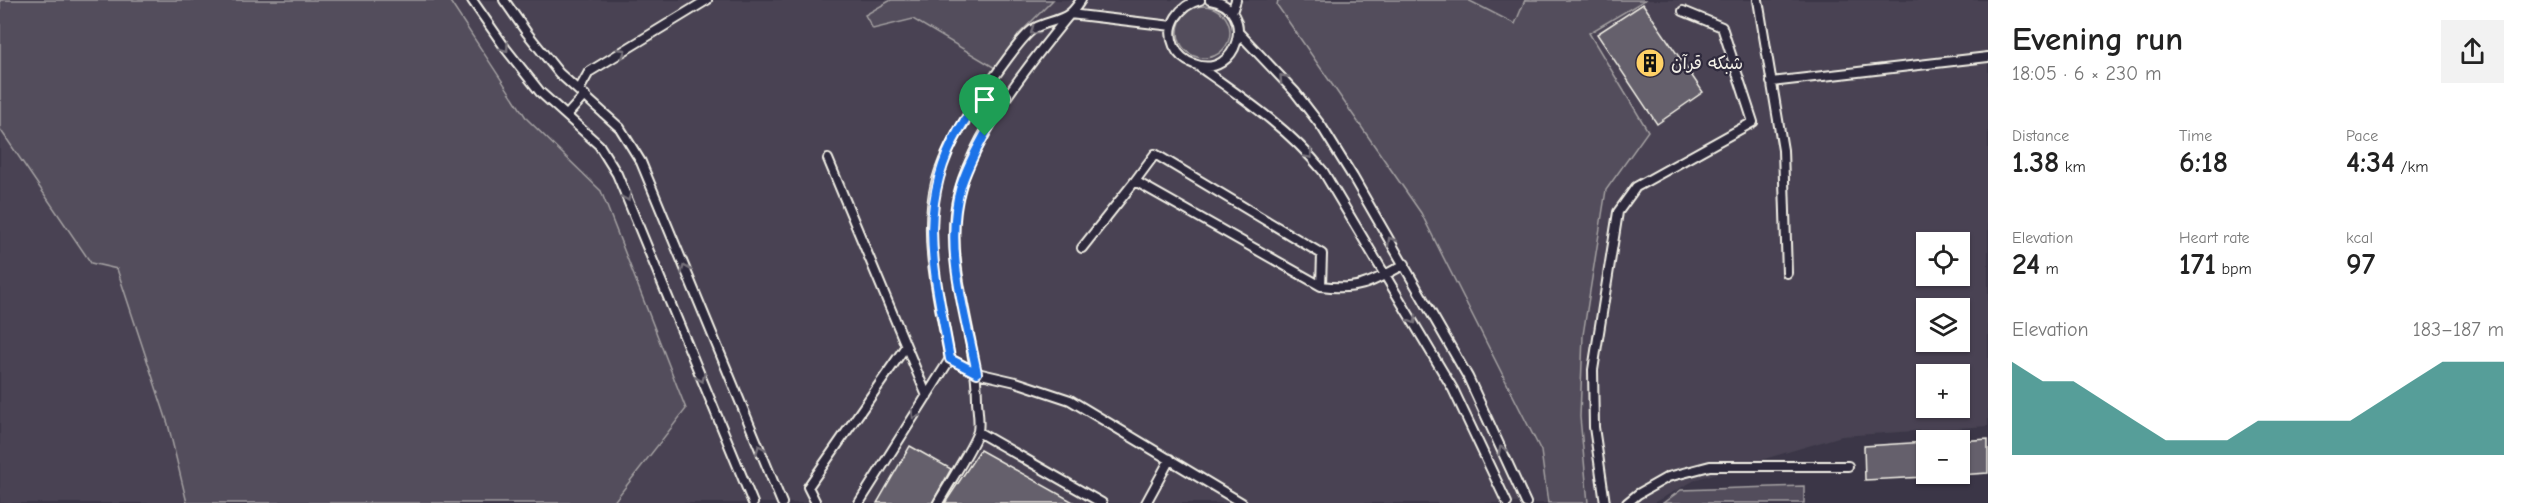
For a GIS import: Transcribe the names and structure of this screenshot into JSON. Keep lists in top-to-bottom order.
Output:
{
  "places": {
    "building": ["شبکه قرآن"]
  },
  "page": {
    "heading": ["Evening run", "18:05 · 6 × 230 m"],
    "stats": [
      ["Distance", "1.38 km"],
      ["Time", "6:18"],
      ["Pace", "4:34 /km"],
      ["Elevation", "24 m"],
      ["Heart rate", "171 bpm"],
      ["kcal", "97"]
    ],
    "map_buttons": ["+", "−"],
    "chart": ["Elevation", "183–187 m"]
  }
}
